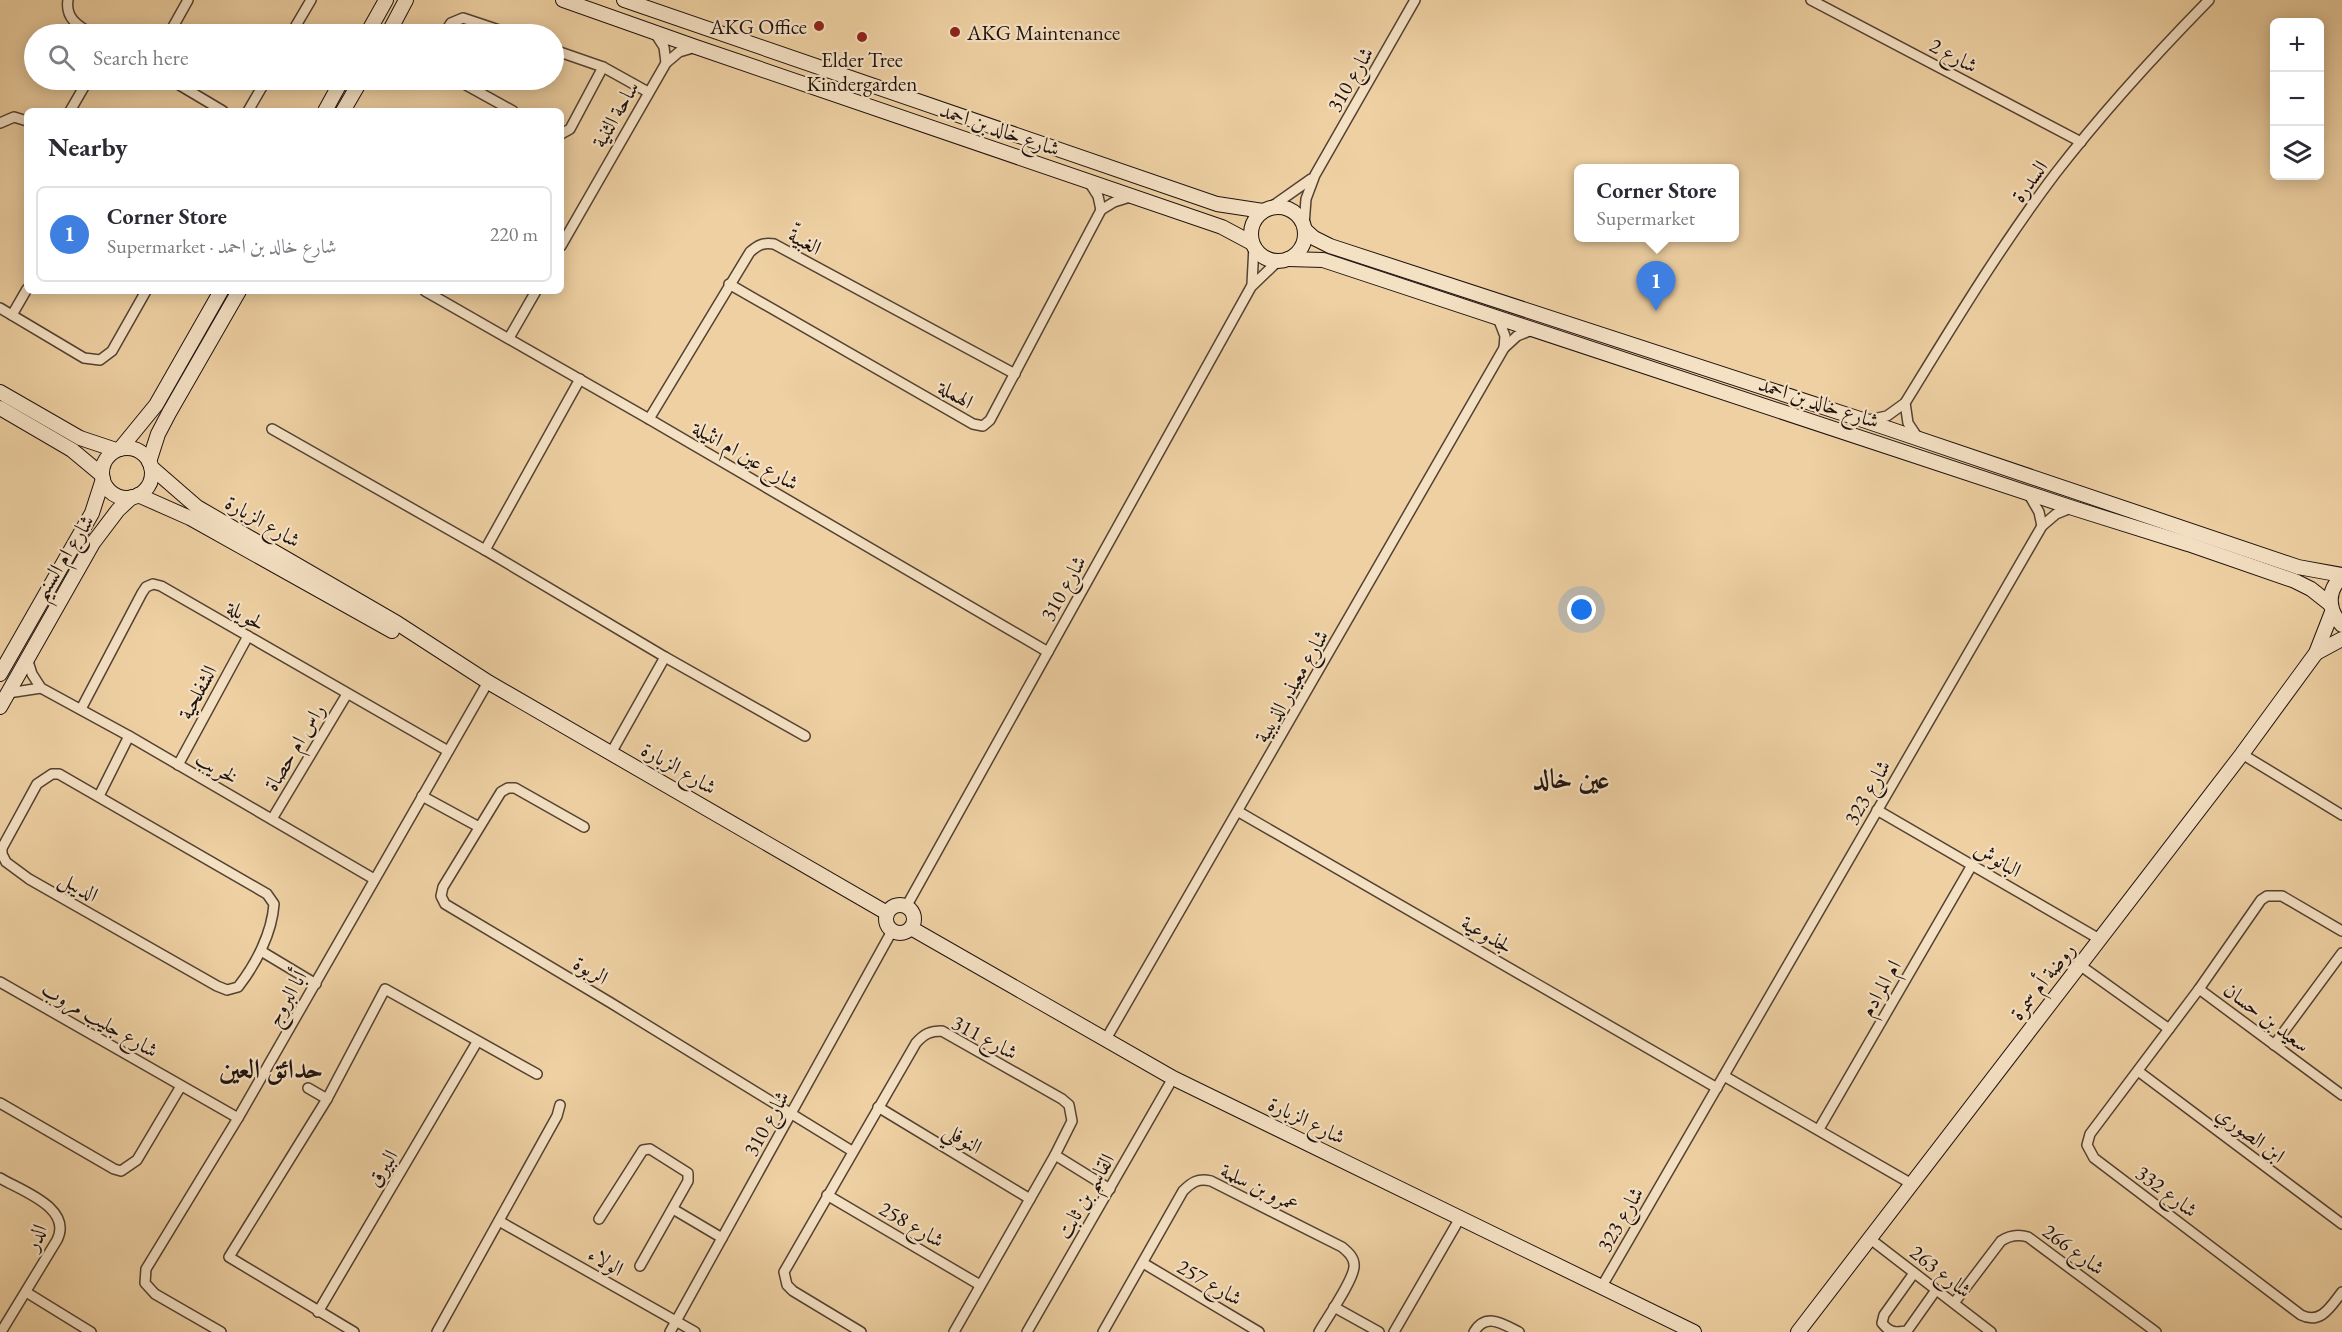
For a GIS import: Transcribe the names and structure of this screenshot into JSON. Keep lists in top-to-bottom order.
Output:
{
  "streets": {
    "main road": [
      "شارع خالد بن احمد",
      "شارع الزبارة",
      "شارع ام السنيم",
      "روضة أم سمرة"
    ],
    "street": [
      "شارع 2",
      "شارع 310",
      "ساحة الثنية",
      "السدرة",
      "الغبيةّ",
      "الهملة",
      "شارع عين ام انثيلة",
      "لحويلة",
      "شارع معيذر الذيبية",
      "الشفلحية",
      "راس ام حصاة",
      "لخريب",
      "شارع 323",
      "البانوش",
      "الديبل",
      "لجذوعية",
      "الربوة",
      "ام المرادم",
      "أبا البروج",
      "سعيد بن حسان",
      "شارع جليب مروب",
      "شارع 311",
      "ابن الصوري",
      "النوفلي",
      "البيرق",
      "عمرو بن سلمة",
      "شارع 332",
      "القاسم بن ثابت",
      "شارع 258",
      "الدر",
      "شارع 266",
      "الولاء",
      "شارع 263",
      "شارع 257"
    ]
  },
  "crossings": [
    ["شارع 2", "السدرة"],
    ["شارع 310", "شارع خالد بن احمد"],
    ["شارع 310", "شارع عين ام انثيلة"],
    ["شارع 310", "شارع الزبارة"],
    ["شارع 310", "الربوة"],
    ["شارع 310", "الولاء"],
    ["ساحة الثنية", "شارع خالد بن احمد"],
    ["شارع خالد بن احمد", "السدرة"],
    ["شارع خالد بن احمد", "شارع معيذر الذيبية"],
    ["شارع خالد بن احمد", "شارع 323"],
    ["شارع خالد بن احمد", "روضة أم سمرة"],
    ["الغبيةّ", "الهملة"],
    ["الغبيةّ", "شارع عين ام انثيلة"],
    ["شارع الزبارة", "شارع ام السنيم"],
    ["شارع الزبارة", "شارع معيذر الذيبية"],
    ["شارع الزبارة", "شارع 323"],
    ["شارع الزبارة", "أبا البروج"],
    ["شارع الزبارة", "القاسم بن ثابت"],
    ["لحويلة", "الشفلحية"],
    ["لحويلة", "راس ام حصاة"],
    ["لحويلة", "لخريب"],
    ["لحويلة", "أبا البروج"],
    ["شارع معيذر الذيبية", "لجذوعية"],
    ["الشفلحية", "لخريب"],
    ["راس ام حصاة", "لخريب"],
    ["لخريب", "أبا البروج"],
    ["شارع 323", "البانوش"],
    ["شارع 323", "لجذوعية"],
    ["البانوش", "روضة أم سمرة"],
    ["البانوش", "ام المرادم"],
    ["روضة أم سمرة", "شارع 263"],
    ["أبا البروج", "شارع جليب مروب"],
    ["سعيد بن حسان", "شارع 332"],
    ["شارع 311", "النوفلي"],
    ["شارع 311", "شارع 258"],
    ["ابن الصوري", "شارع 332"],
    ["عمرو بن سلمة", "شارع 257"],
    ["شارع 266", "شارع 263"]
  ],
  "districts": ["عين خالد", "حدائق العين"],
  "places": ["AKG Office", "AKG Maintenance", "Elder Tree Kindergarden"],
  "page": {
    "map_buttons": ["+", "−"],
    "search": "Search here",
    "heading": "Nearby",
    "popup": ["Corner Store", "Supermarket"],
    "list": [
      {
        "mark": "1",
        "name": "Corner Store",
        "note": "Supermarket · شارع خالد بن احمد",
        "value": "220 m"
      }
    ],
    "pins": "1"
  }
}
